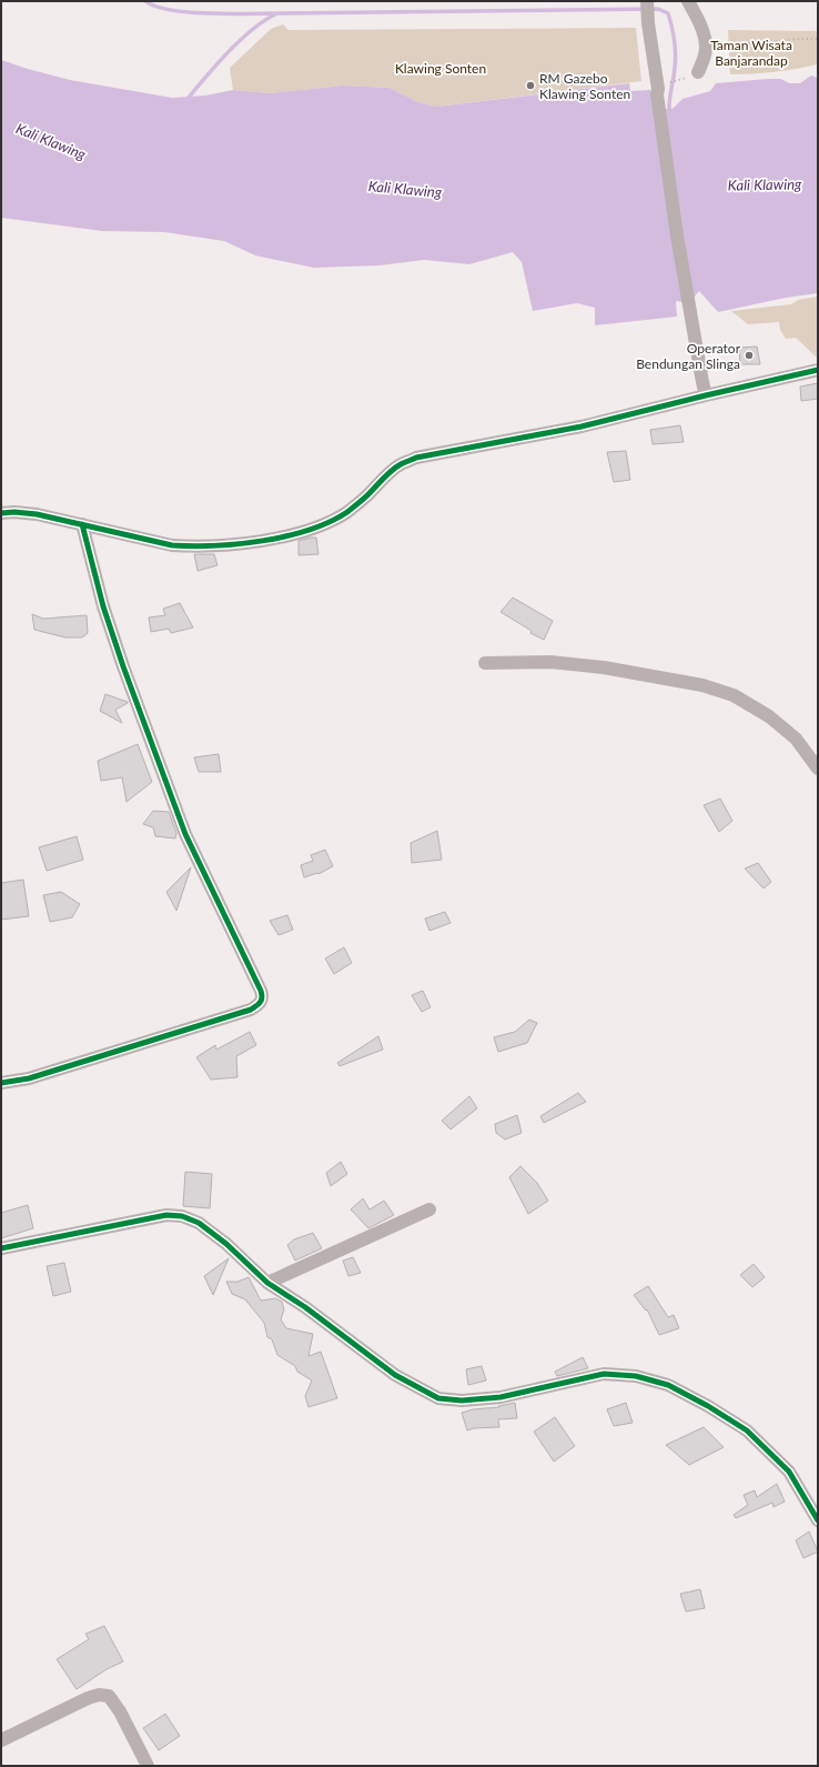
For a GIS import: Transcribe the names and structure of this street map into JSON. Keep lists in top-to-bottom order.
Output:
{
  "water": ["Kali Klawing"],
  "parks": ["Taman Wisata Banjarandap", "Klawing Sonten"],
  "places": ["RM Gazebo Klawing Sonten", "Operator Bendungan Slinga"]
}
